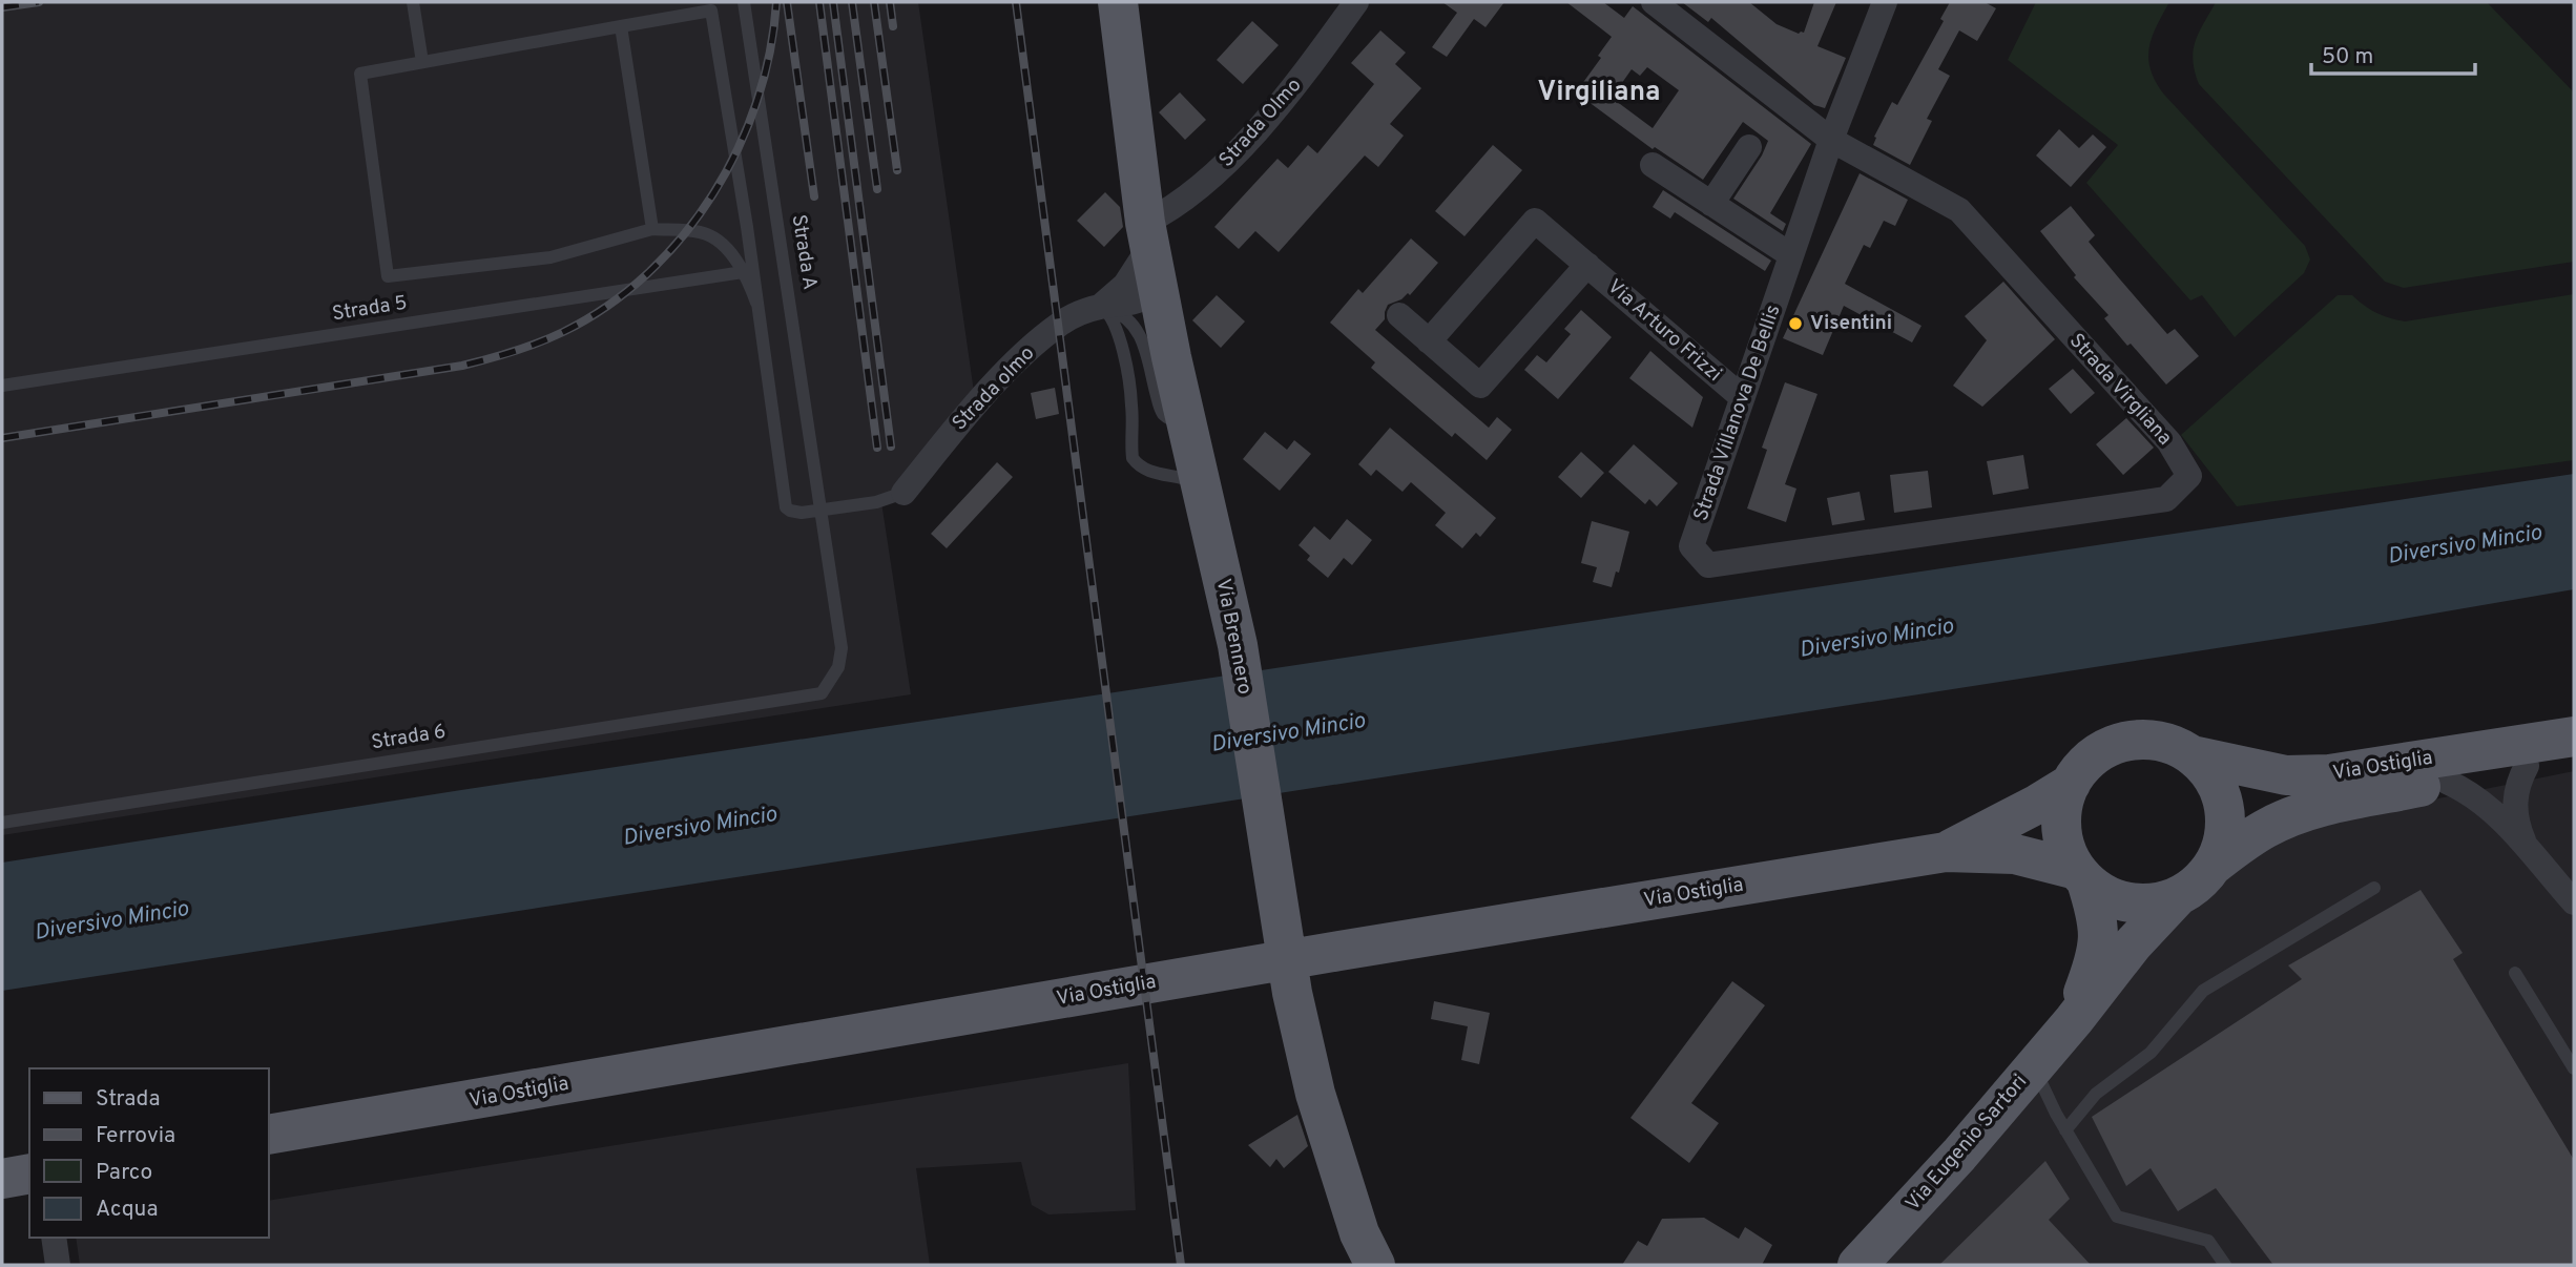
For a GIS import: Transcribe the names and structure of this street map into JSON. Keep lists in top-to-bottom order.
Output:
{
  "streets": {
    "main road": ["Via Brennero", "Via Ostiglia", "Via Eugenio Sartori"],
    "street": [
      "Strada Olmo",
      "Via Arturo Frizzi",
      "Strada olmo",
      "Strada Virgliana",
      "Strada Villanova De Bellis"
    ],
    "lane": ["Strada A", "Strada 5", "Strada 6"]
  },
  "crossings": [
    ["Strada Olmo", "Strada olmo"],
    ["Strada Olmo", "Via Brennero"],
    ["Strada A", "Strada 6"],
    ["Via Arturo Frizzi", "Strada Villanova De Bellis"],
    ["Strada olmo", "Via Brennero"],
    ["Strada Virgliana", "Strada Villanova De Bellis"],
    ["Via Ostiglia", "Via Eugenio Sartori"]
  ],
  "districts": ["Virgiliana"],
  "water": ["Diversivo Mincio"],
  "places": ["Visentini"],
  "legend": [
    "Strada",
    "Ferrovia",
    "Parco",
    "Acqua"
  ],
  "scale_bar": "50 m"
}
